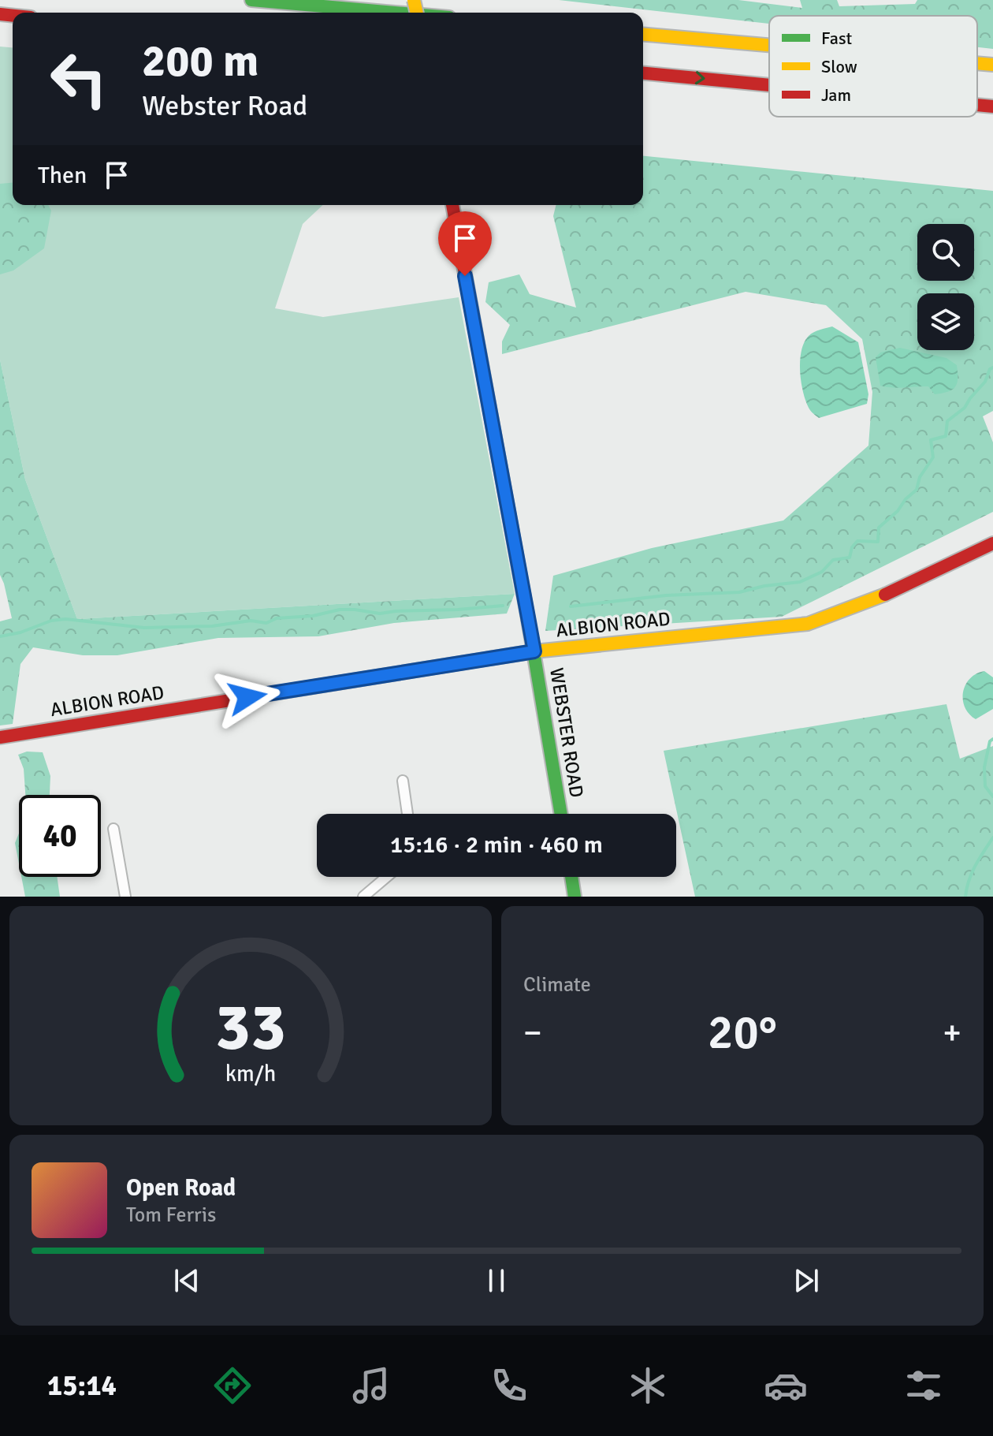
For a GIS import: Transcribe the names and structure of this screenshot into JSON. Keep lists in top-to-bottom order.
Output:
{
  "streets": {
    "main road": ["ALBION ROAD", "WEBSTER ROAD"]
  },
  "crossings": [
    ["ALBION ROAD", "WEBSTER ROAD"]
  ],
  "legend": ["Fast", "Slow", "Jam"],
  "page": {
    "turn": ["200 m", "Webster Road"],
    "then": "Then",
    "limit": "40",
    "trip": "15:16 · 2 min · 460 m",
    "tile": "Climate",
    "heat": ["−", "20°", "+"],
    "song": ["Open Road", "Tom Ferris"],
    "tabs": "15:14",
    "gauge": ["33", "km/h"]
  }
}
